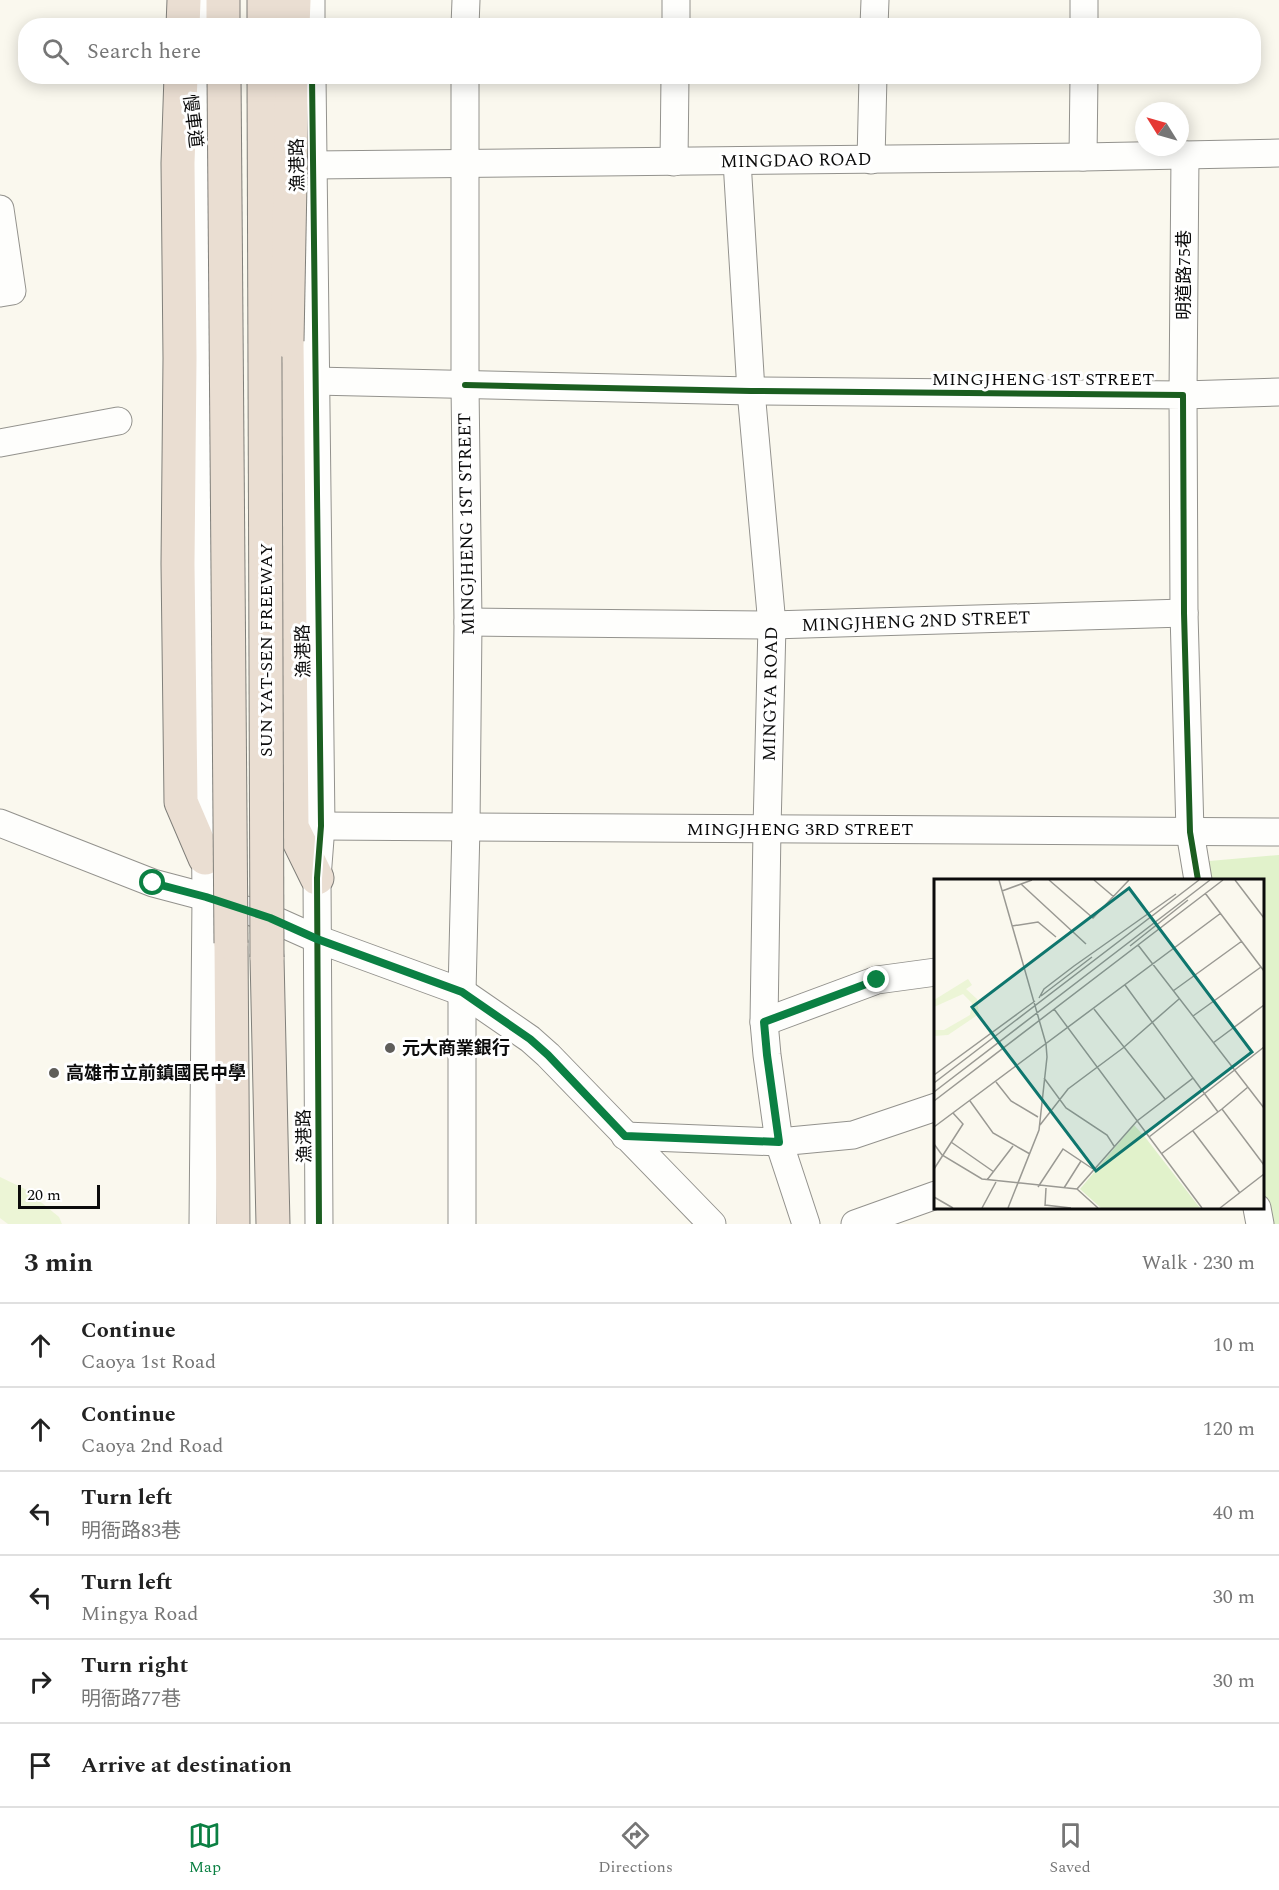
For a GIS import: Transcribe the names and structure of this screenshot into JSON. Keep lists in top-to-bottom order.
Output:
{
  "streets": {
    "highway": ["SUN YAT-SEN FREEWAY"],
    "street": [
      "慢車道",
      "MINGDAO ROAD",
      "漁港路",
      "明道路75巷",
      "MINGJHENG 1ST STREET",
      "MINGJHENG 2ND STREET",
      "MINGYA ROAD",
      "MINGJHENG 3RD STREET"
    ]
  },
  "crossings": [
    ["MINGDAO ROAD", "漁港路"],
    ["MINGDAO ROAD", "MINGYA ROAD"],
    ["漁港路", "MINGJHENG 3RD STREET"],
    ["明道路75巷", "MINGJHENG 1ST STREET"],
    ["MINGJHENG 1ST STREET", "MINGJHENG 2ND STREET"],
    ["MINGJHENG 1ST STREET", "MINGYA ROAD"],
    ["MINGJHENG 1ST STREET", "MINGJHENG 3RD STREET"],
    ["MINGJHENG 2ND STREET", "MINGYA ROAD"],
    ["MINGYA ROAD", "MINGJHENG 3RD STREET"]
  ],
  "places": ["元大商業銀行", "高雄市立前鎮國民中學"],
  "scale_bar": "20 m",
  "north": "top left",
  "page": {
    "search": "Search here",
    "scale": "20 m",
    "heading": ["3 min", "Walk · 230 m"],
    "list": [
      ["Continue", "Caoya 1st Road", "10 m"],
      ["Continue", "Caoya 2nd Road", "120 m"],
      ["Turn left", "明衙路83巷", "40 m"],
      ["Turn left", "Mingya Road", "30 m"],
      ["Turn right", "明衙路77巷", "30 m"],
      "Arrive at destination"
    ],
    "nav": ["Map", "Directions", "Saved"]
  }
}
